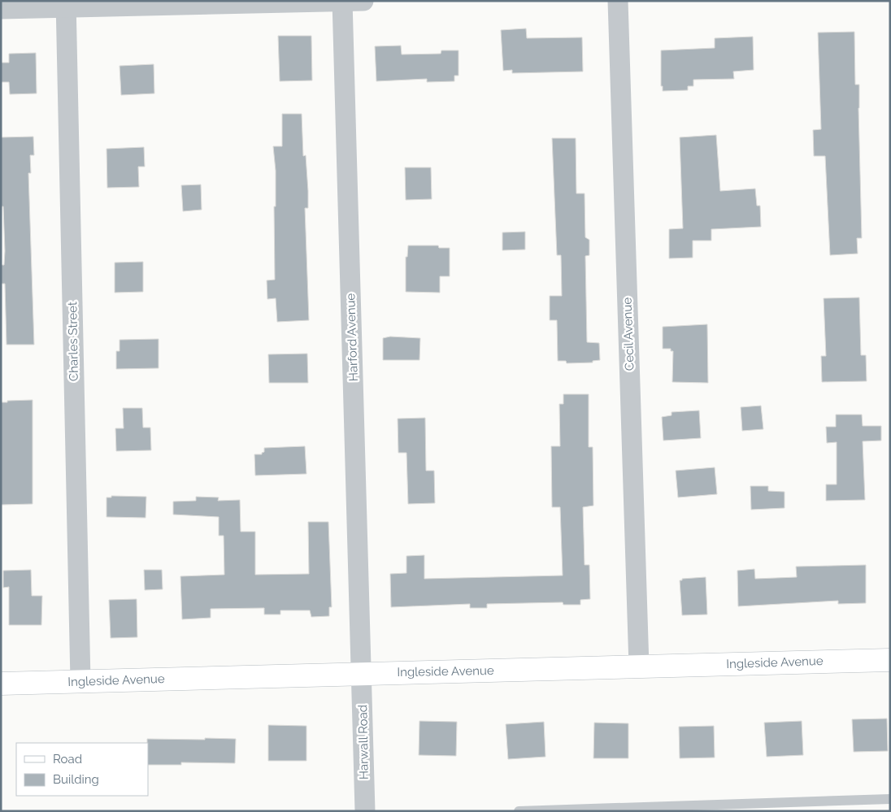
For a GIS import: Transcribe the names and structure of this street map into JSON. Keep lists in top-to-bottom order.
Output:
{
  "streets": {
    "main road": ["Ingleside Avenue"],
    "street": [
      "Cecil Avenue",
      "Harford Avenue",
      "Charles Street",
      "Harwall Road"
    ]
  },
  "crossings": [
    ["Cecil Avenue", "Ingleside Avenue"],
    ["Harford Avenue", "Ingleside Avenue"],
    ["Harford Avenue", "Harwall Road"],
    ["Charles Street", "Ingleside Avenue"],
    ["Ingleside Avenue", "Harwall Road"]
  ],
  "legend": ["Road", "Building"]
}
